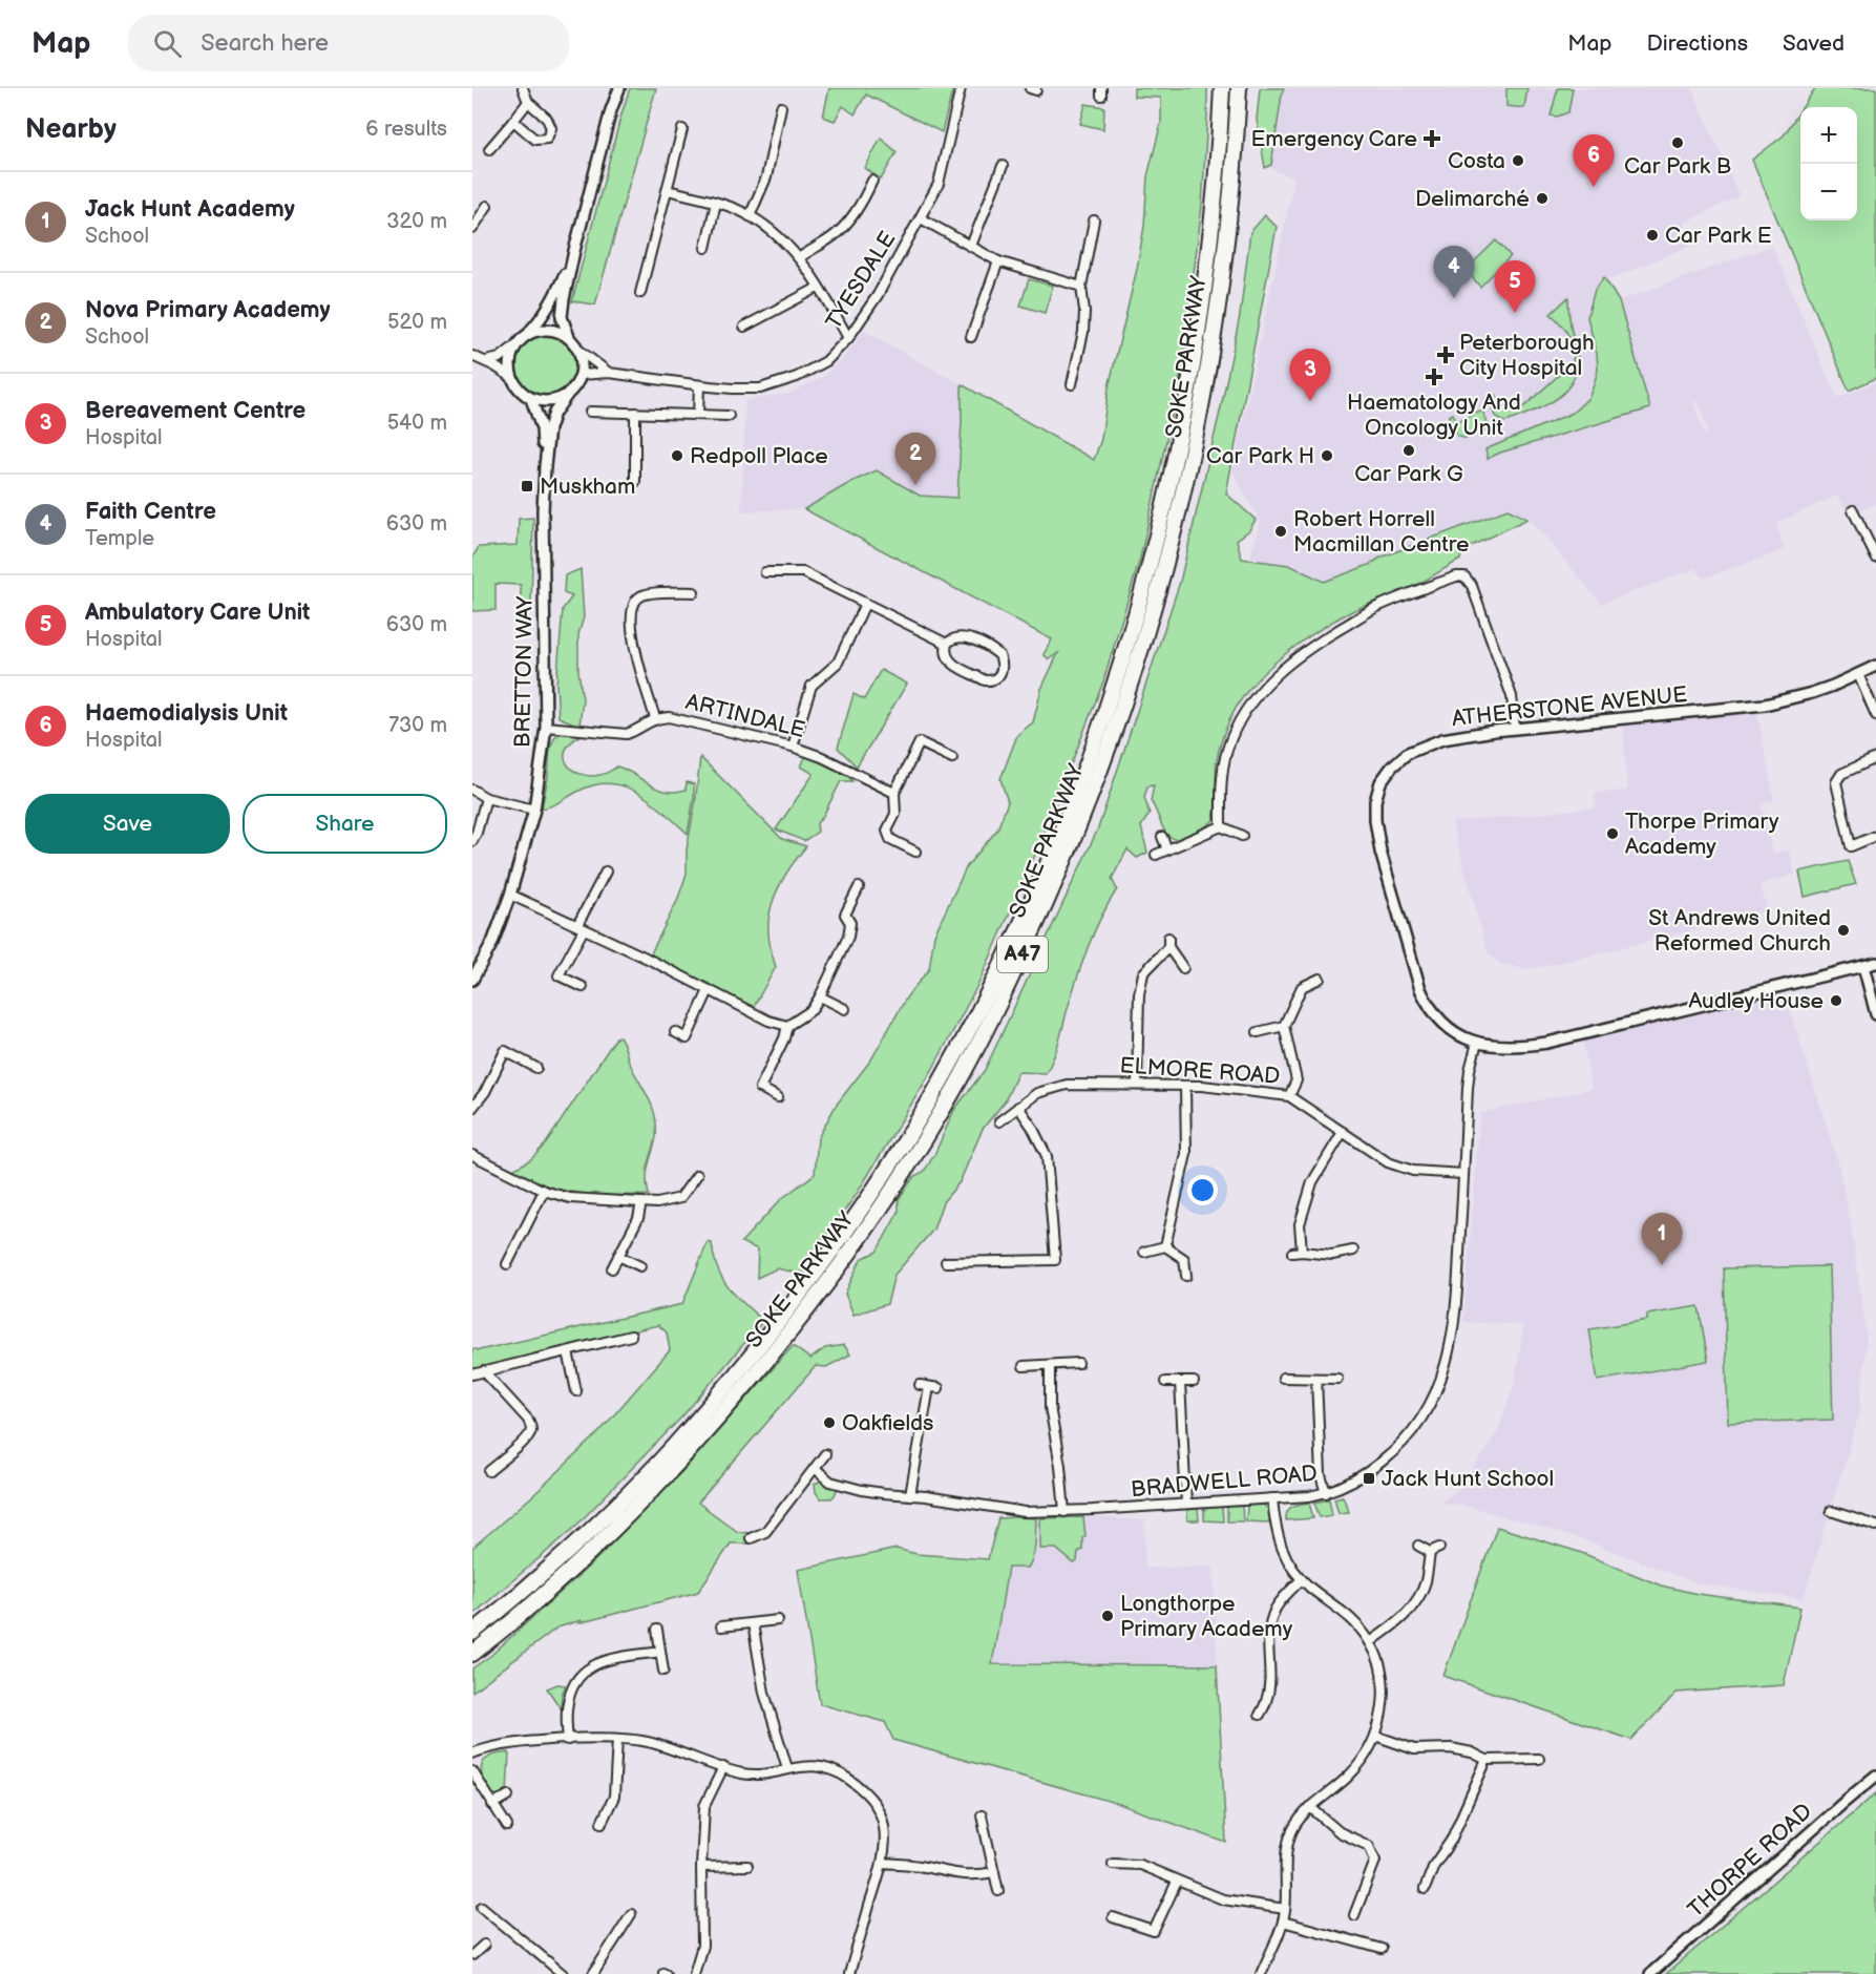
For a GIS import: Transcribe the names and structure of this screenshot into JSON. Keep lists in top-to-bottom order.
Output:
{
  "streets": {
    "highway": ["SOKE PARKWAY", "A47"],
    "street": [
      "TYESDALE",
      "BRETTON WAY",
      "ATHERSTONE AVENUE",
      "ARTINDALE",
      "ELMORE ROAD",
      "BRADWELL ROAD",
      "THORPE ROAD"
    ]
  },
  "crossings": [
    ["TYESDALE", "BRETTON WAY"],
    ["BRETTON WAY", "ARTINDALE"],
    ["ATHERSTONE AVENUE", "BRADWELL ROAD"],
    ["ELMORE ROAD", "BRADWELL ROAD"]
  ],
  "places": {
    "health": ["Emergency Care", "Peterborough City Hospital", "Haematology And Oncology Unit"],
    "other": [
      "Car Park B",
      "Costa",
      "Delimarché",
      "Car Park E",
      "Car Park G",
      "Redpoll Place",
      "Car Park H",
      "Robert Horrell Macmillan Centre",
      "Thorpe Primary Academy",
      "St Andrews United Reformed Church",
      "Audley House",
      "Oakfields",
      "Longthorpe Primary Academy"
    ],
    "transit": ["Muskham", "Jack Hunt School"]
  },
  "page": {
    "header": "Map",
    "search": "Search here",
    "nav": ["Map", "Directions", "Saved"],
    "heading": ["Nearby", "6 results"],
    "map_buttons": ["+", "−"],
    "pins": [
      "6",
      "4",
      "5",
      "3",
      "2",
      "1"
    ],
    "list": [
      {
        "mark": "1",
        "name": "Jack Hunt Academy",
        "note": "School",
        "value": "320 m"
      },
      {
        "mark": "2",
        "name": "Nova Primary Academy",
        "note": "School",
        "value": "520 m"
      },
      {
        "mark": "3",
        "name": "Bereavement Centre",
        "note": "Hospital",
        "value": "540 m"
      },
      {
        "mark": "4",
        "name": "Faith Centre",
        "note": "Temple",
        "value": "630 m"
      },
      {
        "mark": "5",
        "name": "Ambulatory Care Unit",
        "note": "Hospital",
        "value": "630 m"
      },
      {
        "mark": "6",
        "name": "Haemodialysis Unit",
        "note": "Hospital",
        "value": "730 m"
      }
    ],
    "buttons": ["Save", "Share"]
  }
}
